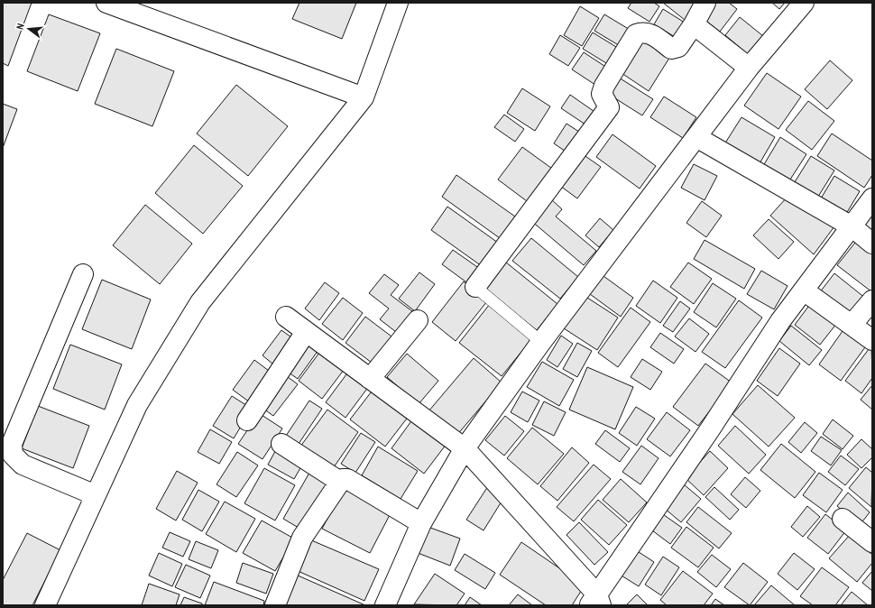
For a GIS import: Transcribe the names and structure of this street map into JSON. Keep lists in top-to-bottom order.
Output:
{
  "north": "left"
}
